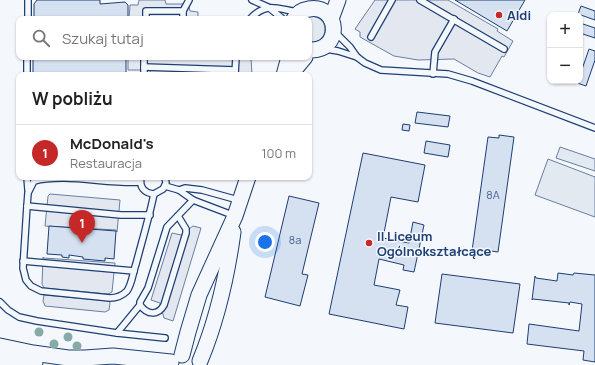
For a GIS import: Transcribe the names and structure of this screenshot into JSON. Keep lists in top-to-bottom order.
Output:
{
  "places": ["Aldi", "II Liceum Ogólnokształcące"],
  "house_numbers": ["8A", "8a"],
  "page": {
    "map_buttons": ["+", "−"],
    "search": "Szukaj tutaj",
    "heading": "W pobliżu",
    "list": [
      {
        "mark": "1",
        "name": "McDonald's",
        "note": "Restauracja",
        "value": "100 m"
      }
    ],
    "pins": "1"
  }
}
